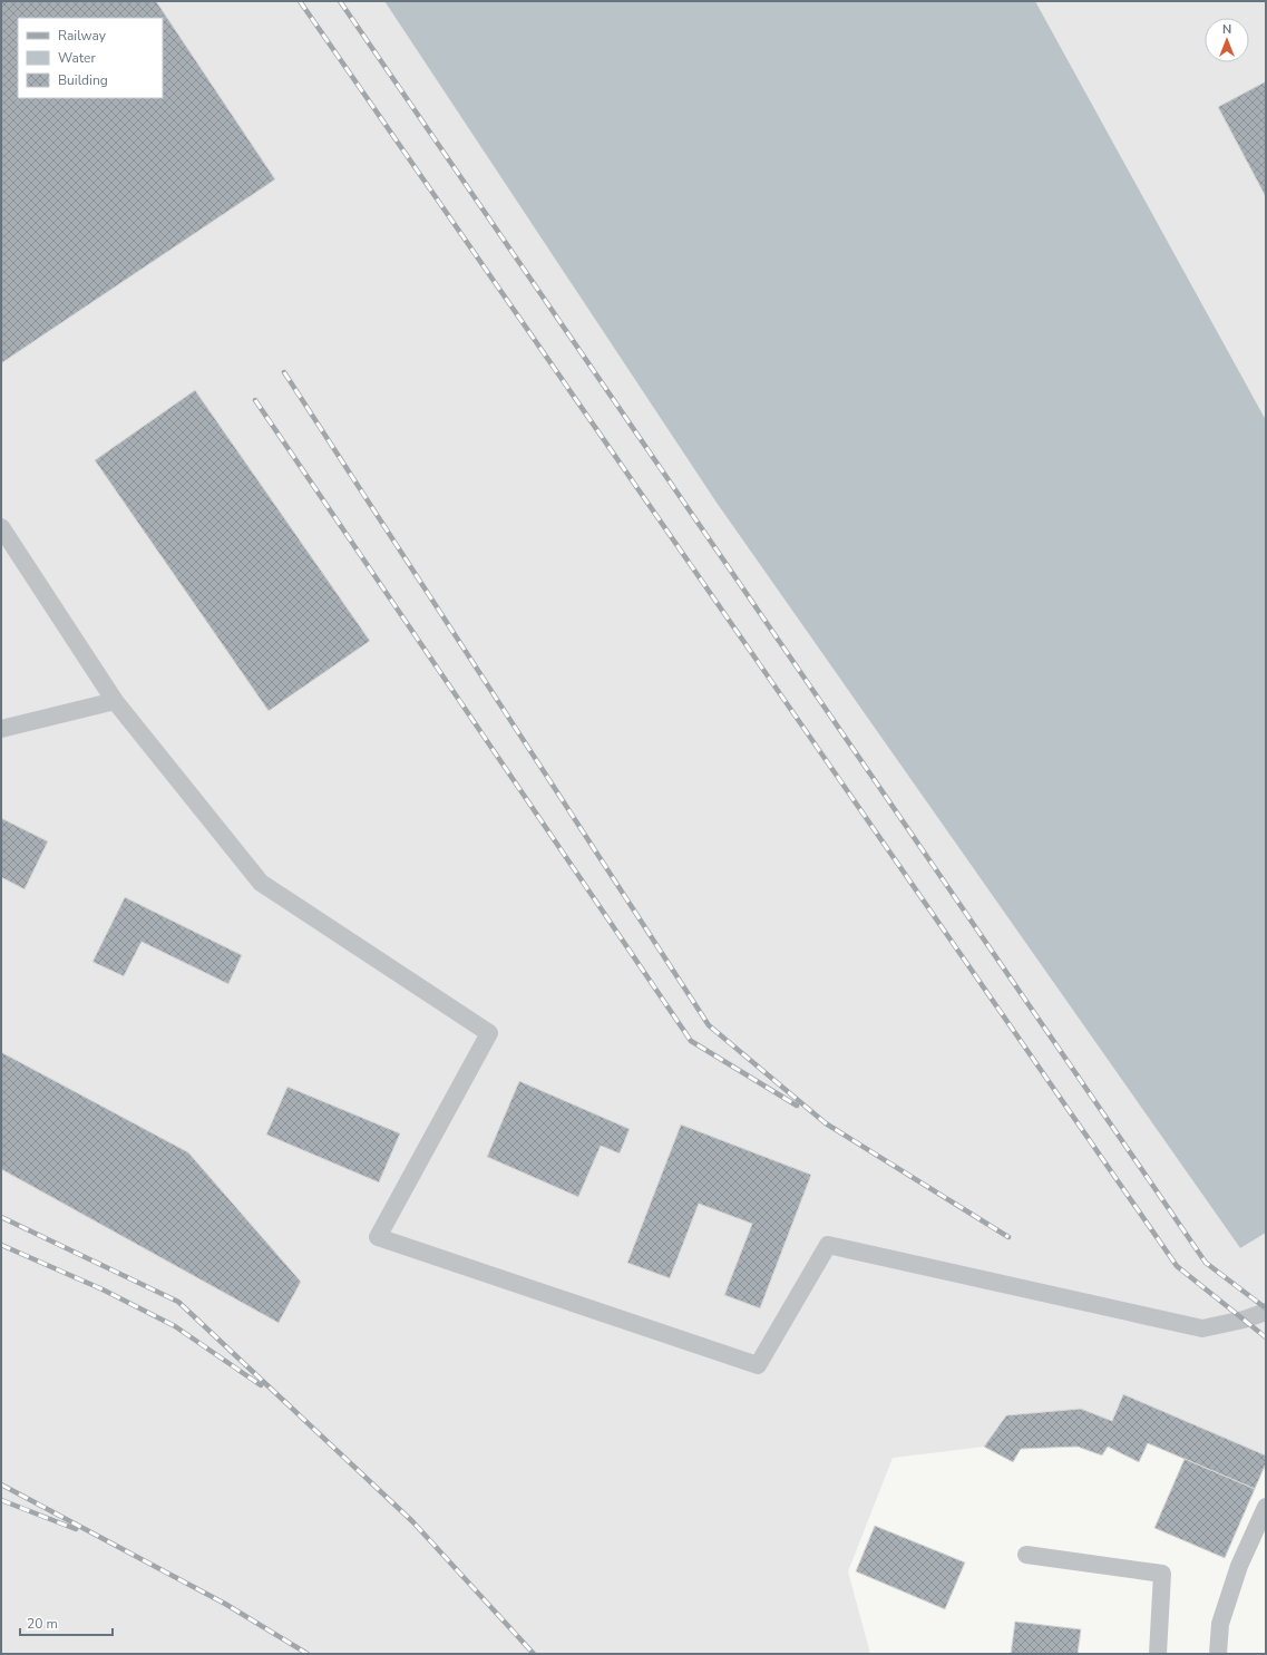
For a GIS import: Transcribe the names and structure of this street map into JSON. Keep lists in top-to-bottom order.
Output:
{
  "legend": ["Railway", "Water", "Building"],
  "scale_bar": "20 m",
  "north": "top"
}
